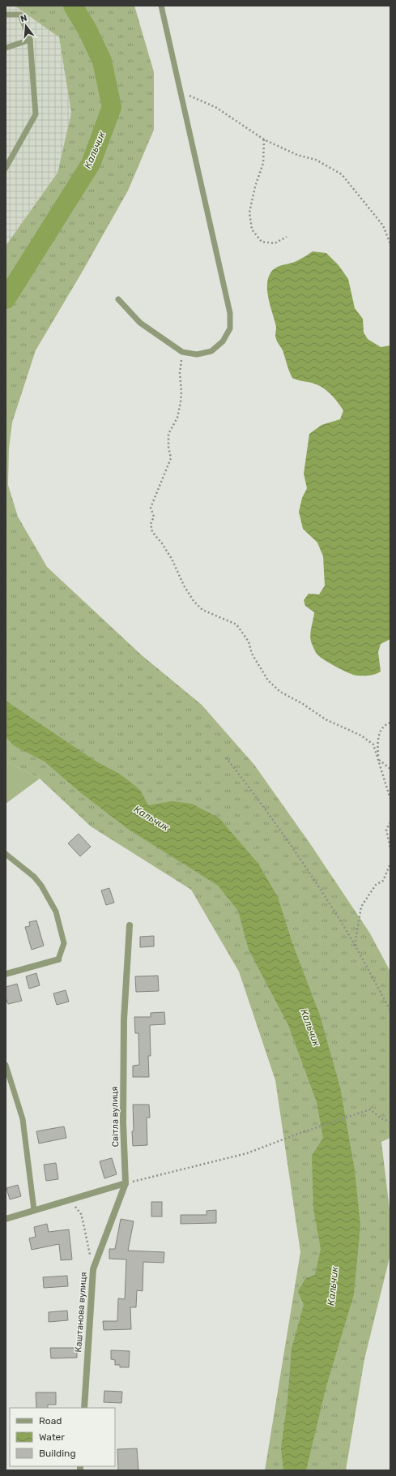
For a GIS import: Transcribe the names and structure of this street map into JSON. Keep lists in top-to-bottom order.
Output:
{
  "streets": {
    "street": ["Світла вулиця", "Каштанова вулиця"]
  },
  "crossings": [
    ["Світла вулиця", "Каштанова вулиця"]
  ],
  "water": ["Кальчик"],
  "legend": ["Road", "Water", "Building"],
  "north": "top"
}
